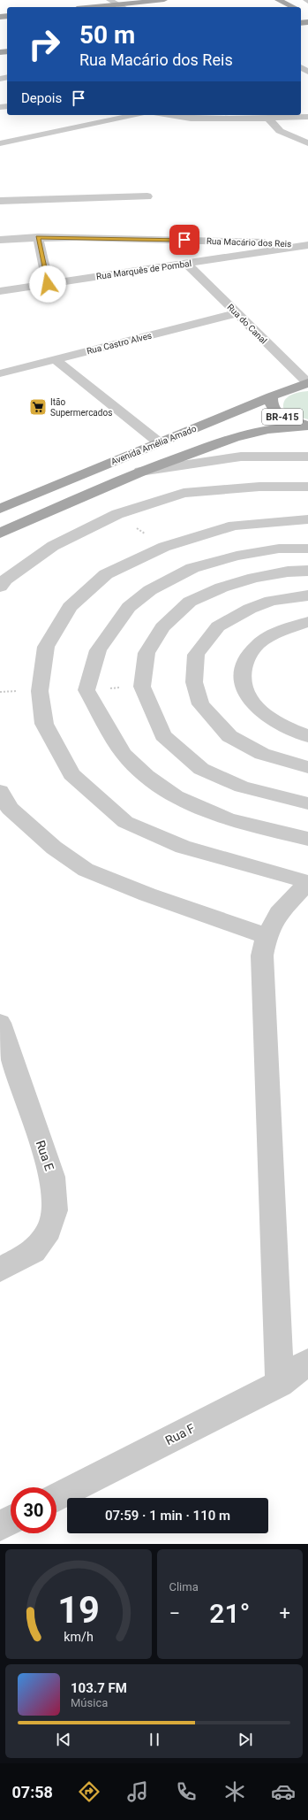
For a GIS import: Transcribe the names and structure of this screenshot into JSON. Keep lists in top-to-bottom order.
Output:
{
  "streets": {
    "main road": ["BR-415", "Avenida Amélia Amado"],
    "street": [
      "Rua Macário dos Reis",
      "Rua Marquês de Pombal",
      "Rua do Canal",
      "Rua Castro Alves",
      "Rua E",
      "Rua F"
    ]
  },
  "crossings": [
    ["Rua Macário dos Reis", "Rua Marquês de Pombal"],
    ["Rua Marquês de Pombal", "Rua do Canal"],
    ["Rua do Canal", "Rua Castro Alves"],
    ["Rua do Canal", "Avenida Amélia Amado"],
    ["BR-415", "Avenida Amélia Amado"]
  ],
  "places": {
    "supermarket": ["Itão Supermercados"]
  },
  "page": {
    "turn": ["50 m", "Rua Macário dos Reis"],
    "then": "Depois",
    "limit": "30",
    "trip": "07:59 · 1 min · 110 m",
    "tile": "Clima",
    "heat": ["−", "21°", "+"],
    "song": ["103.7 FM", "Música"],
    "tabs": "07:58",
    "gauge": ["19", "km/h"]
  }
}
